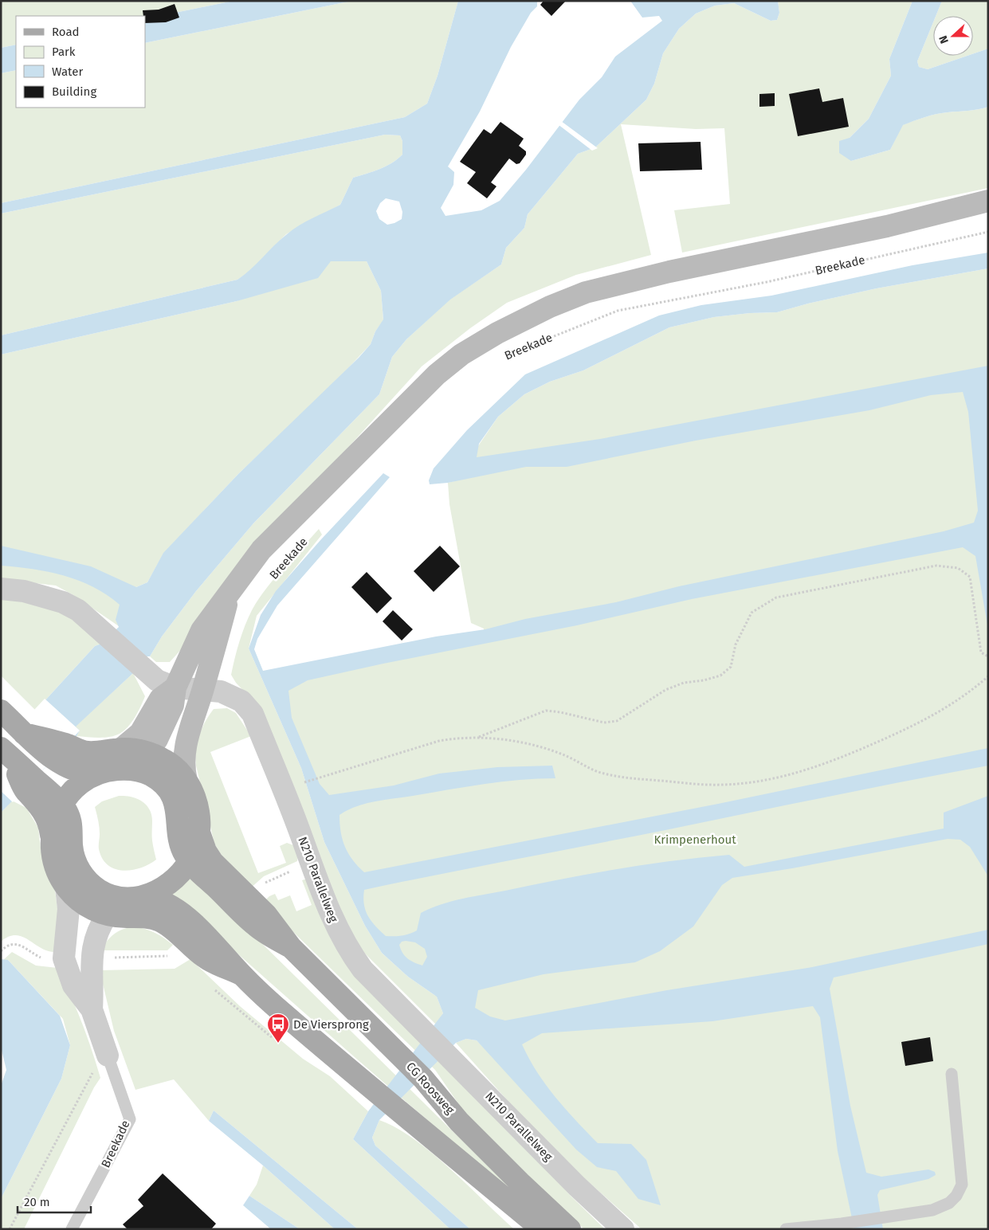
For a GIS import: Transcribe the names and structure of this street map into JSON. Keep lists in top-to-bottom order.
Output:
{
  "streets": {
    "main road": ["Breekade", "CG Roosweg"],
    "street": ["N210 Parallelweg"]
  },
  "crossings": [
    ["Breekade", "N210 Parallelweg"],
    ["Breekade", "CG Roosweg"]
  ],
  "parks": ["Krimpenerhout"],
  "places": {
    "bus stop": ["De Viersprong"]
  },
  "legend": [
    "Road",
    "Park",
    "Water",
    "Building"
  ],
  "scale_bar": "20 m",
  "north": "left"
}
